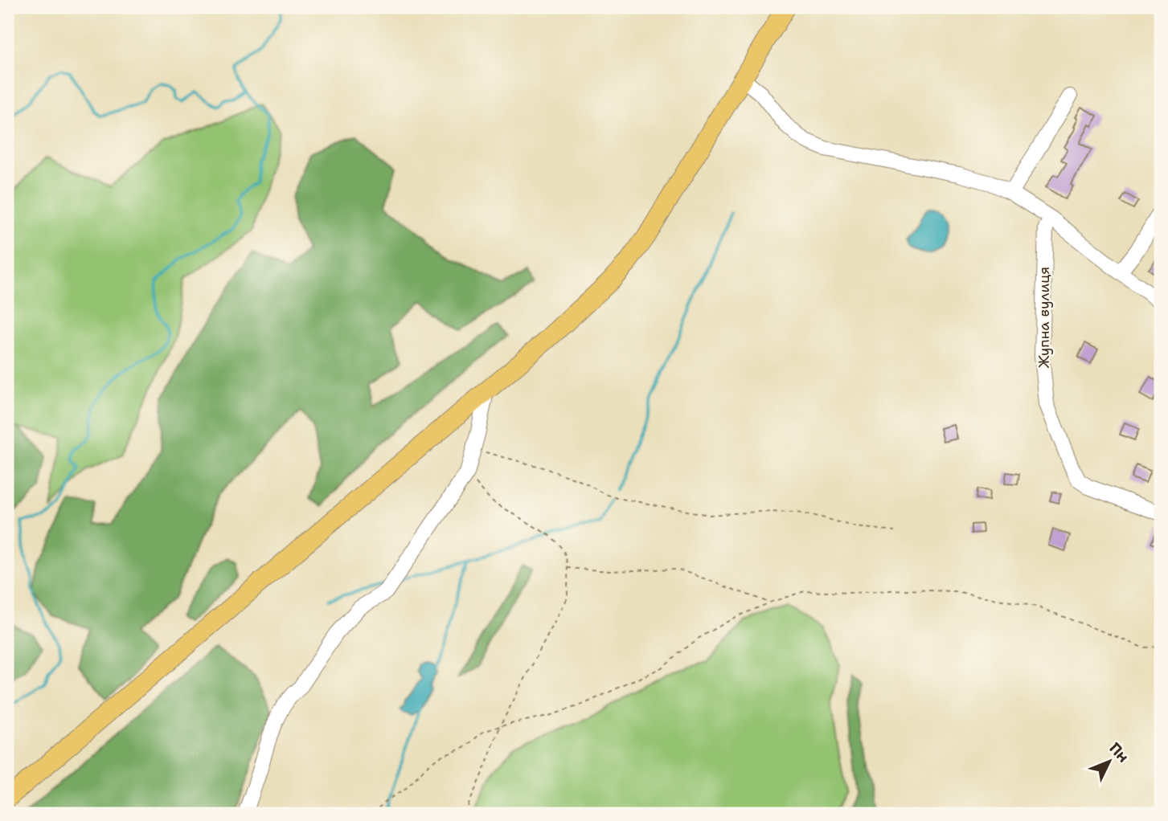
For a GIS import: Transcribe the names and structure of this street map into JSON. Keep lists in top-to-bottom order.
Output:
{
  "streets": {
    "street": ["Жупна вулиця"]
  },
  "north": "top right"
}
